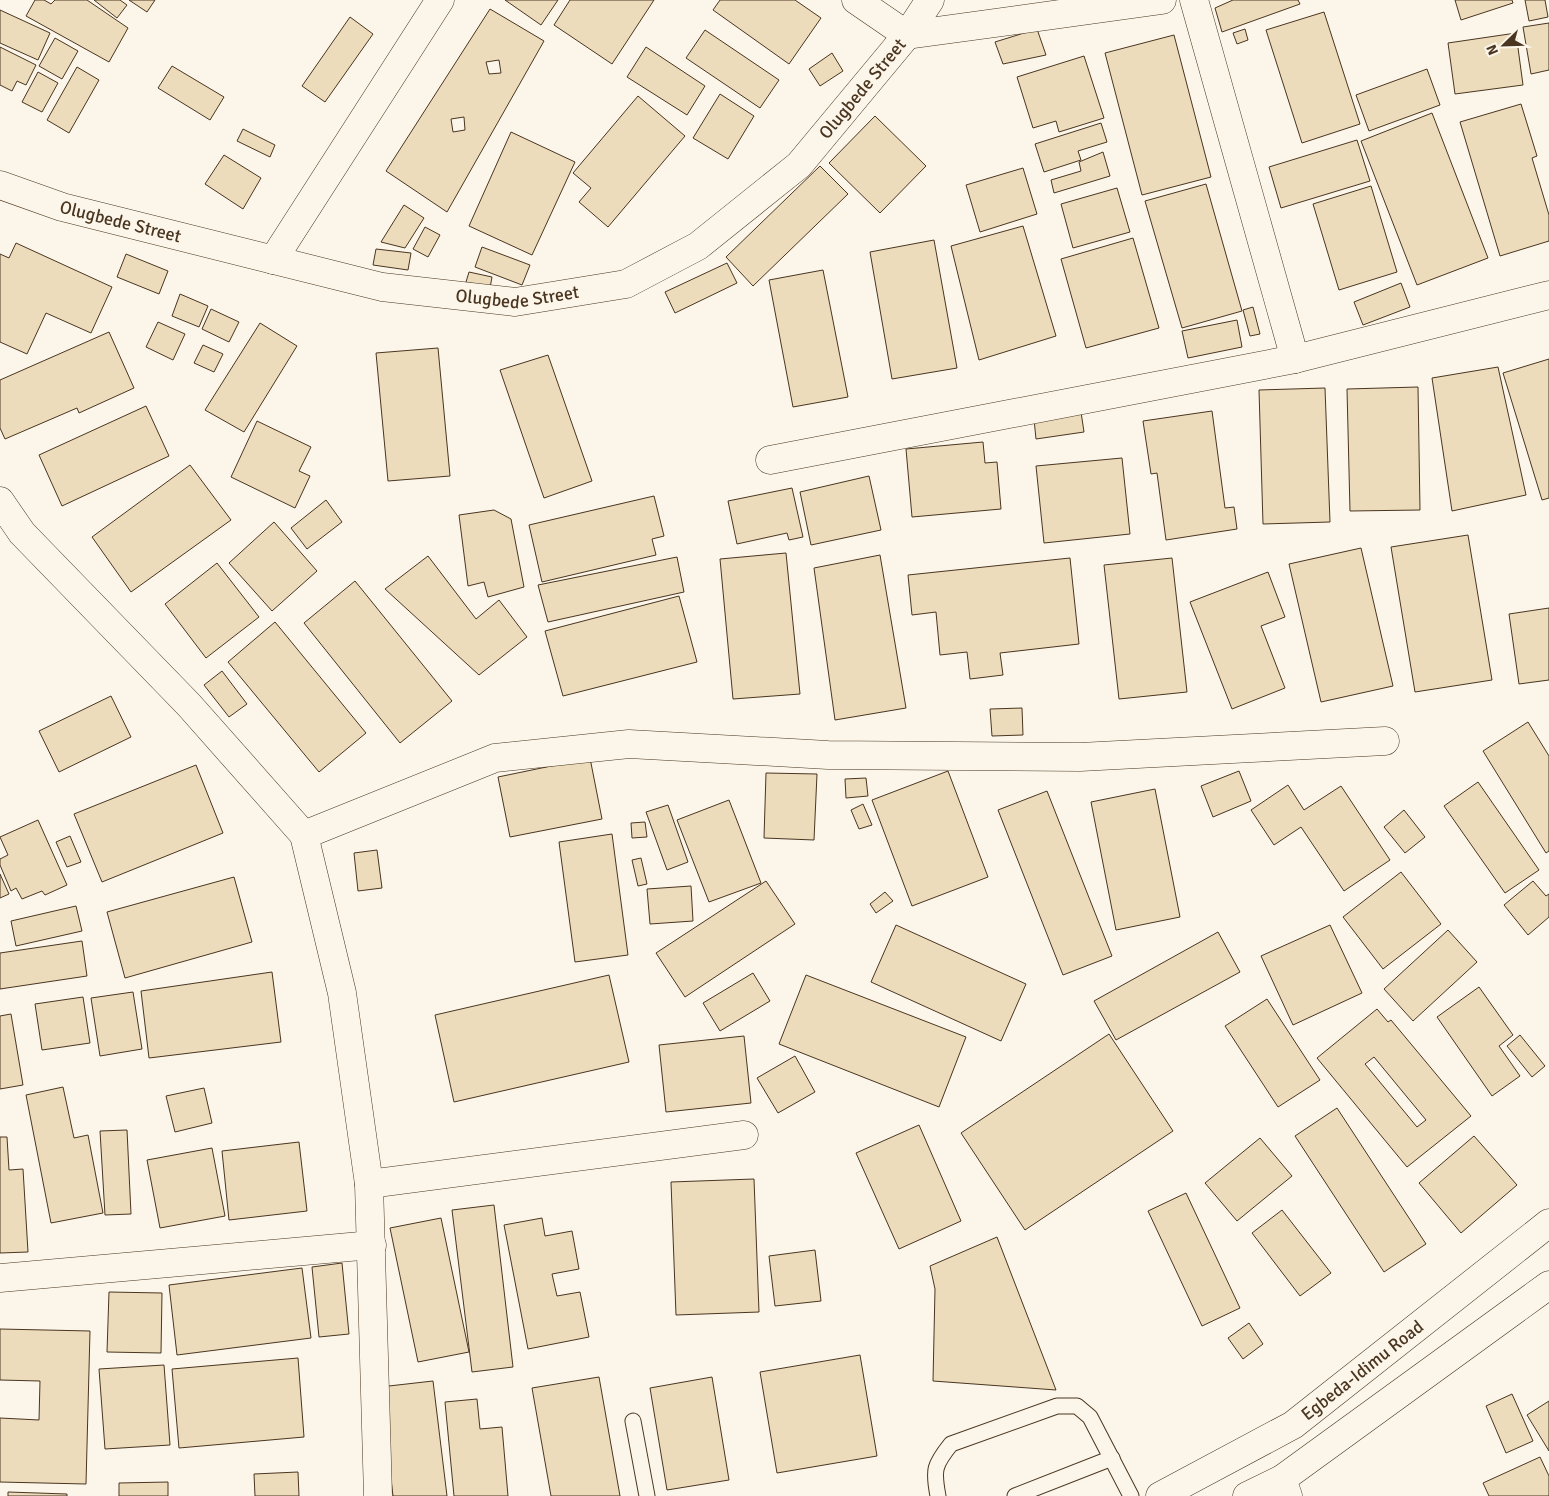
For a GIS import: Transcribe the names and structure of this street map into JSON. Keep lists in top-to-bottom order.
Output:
{
  "streets": {
    "street": ["Olugbede Street", "Egbeda-Idimu Road"]
  },
  "north": "bottom left"
}
